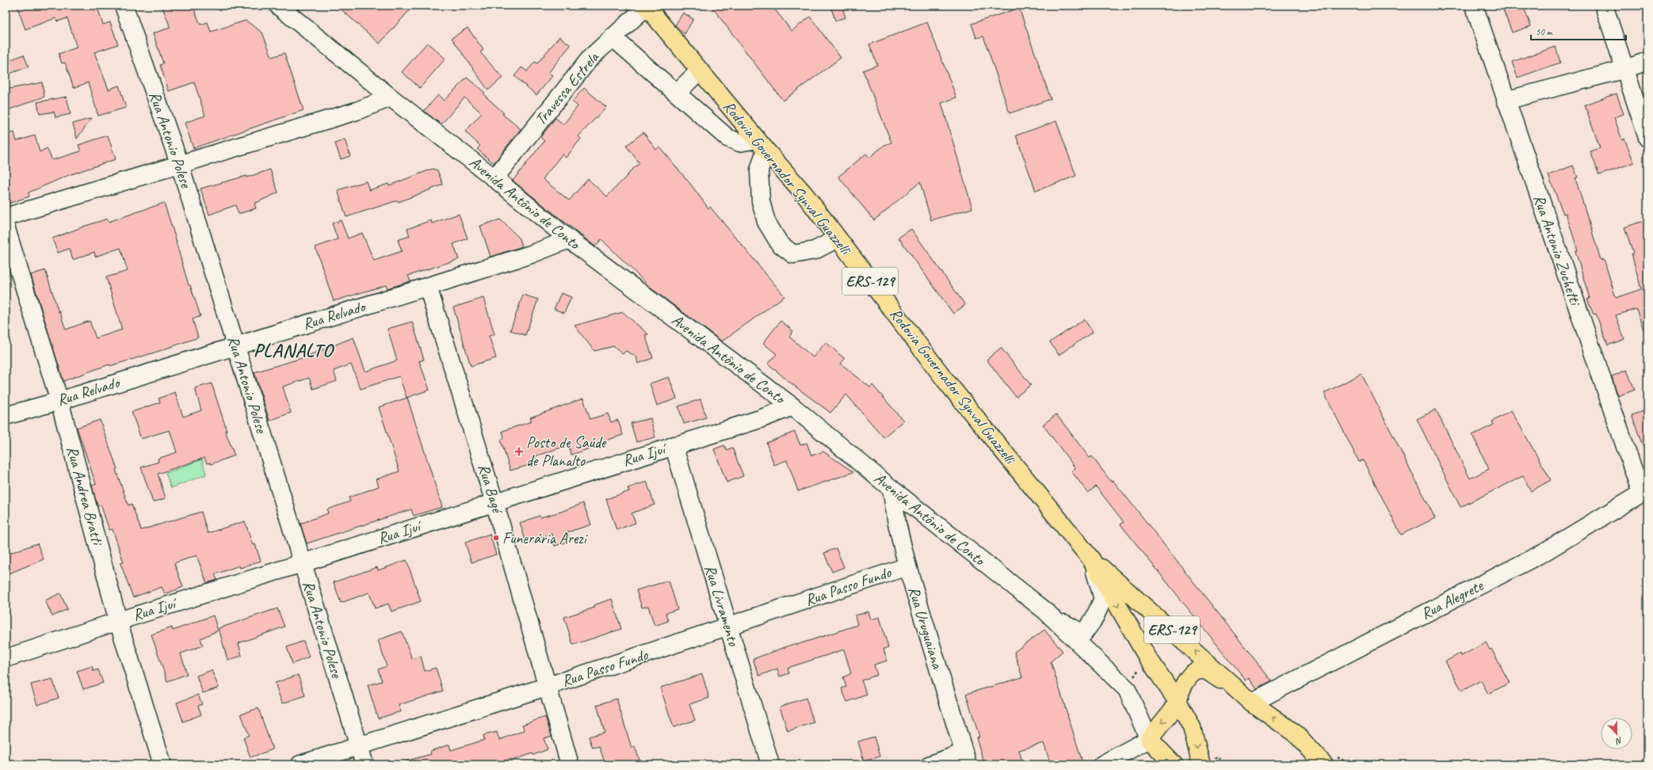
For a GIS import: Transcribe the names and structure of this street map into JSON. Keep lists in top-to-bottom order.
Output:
{
  "streets": {
    "main road": ["Rodovia Governador Synval Guazzelli", "ERS-129"],
    "street": [
      "Travessa Estrela",
      "Rua Antonio Polese",
      "Avenida Antônio de Conto",
      "Rua Antonio Zuchetti",
      "Rua Relvado",
      "Rua Ijuí",
      "Rua Bagé",
      "Rua Andrea Bratti",
      "Rua Passo Fundo",
      "Rua Alegrete",
      "Rua Livramento",
      "Rua Uruguaiana"
    ]
  },
  "crossings": [
    ["Travessa Estrela", "Rodovia Governador Synval Guazzelli"],
    ["Travessa Estrela", "Avenida Antônio de Conto"],
    ["Rua Antonio Polese", "Rua Relvado"],
    ["Rua Antonio Polese", "Rua Ijuí"],
    ["Rua Antonio Polese", "Rua Passo Fundo"],
    ["Rodovia Governador Synval Guazzelli", "Rua Alegrete"],
    ["Avenida Antônio de Conto", "Rua Relvado"],
    ["Avenida Antônio de Conto", "Rua Ijuí"],
    ["Avenida Antônio de Conto", "Rua Uruguaiana"],
    ["Rua Antonio Zuchetti", "Rua Alegrete"],
    ["Rua Relvado", "Rua Bagé"],
    ["Rua Relvado", "Rua Andrea Bratti"],
    ["Rua Ijuí", "Rua Bagé"],
    ["Rua Ijuí", "Rua Andrea Bratti"],
    ["Rua Ijuí", "Rua Livramento"],
    ["Rua Bagé", "Rua Passo Fundo"],
    ["Rua Passo Fundo", "Rua Livramento"],
    ["Rua Passo Fundo", "Rua Uruguaiana"]
  ],
  "districts": ["PLANALTO"],
  "places": {
    "health": ["Posto de Saúde de Planalto"],
    "other": ["Funerária Arezi"]
  },
  "scale_bar": "50 m",
  "north": "bottom"
}
